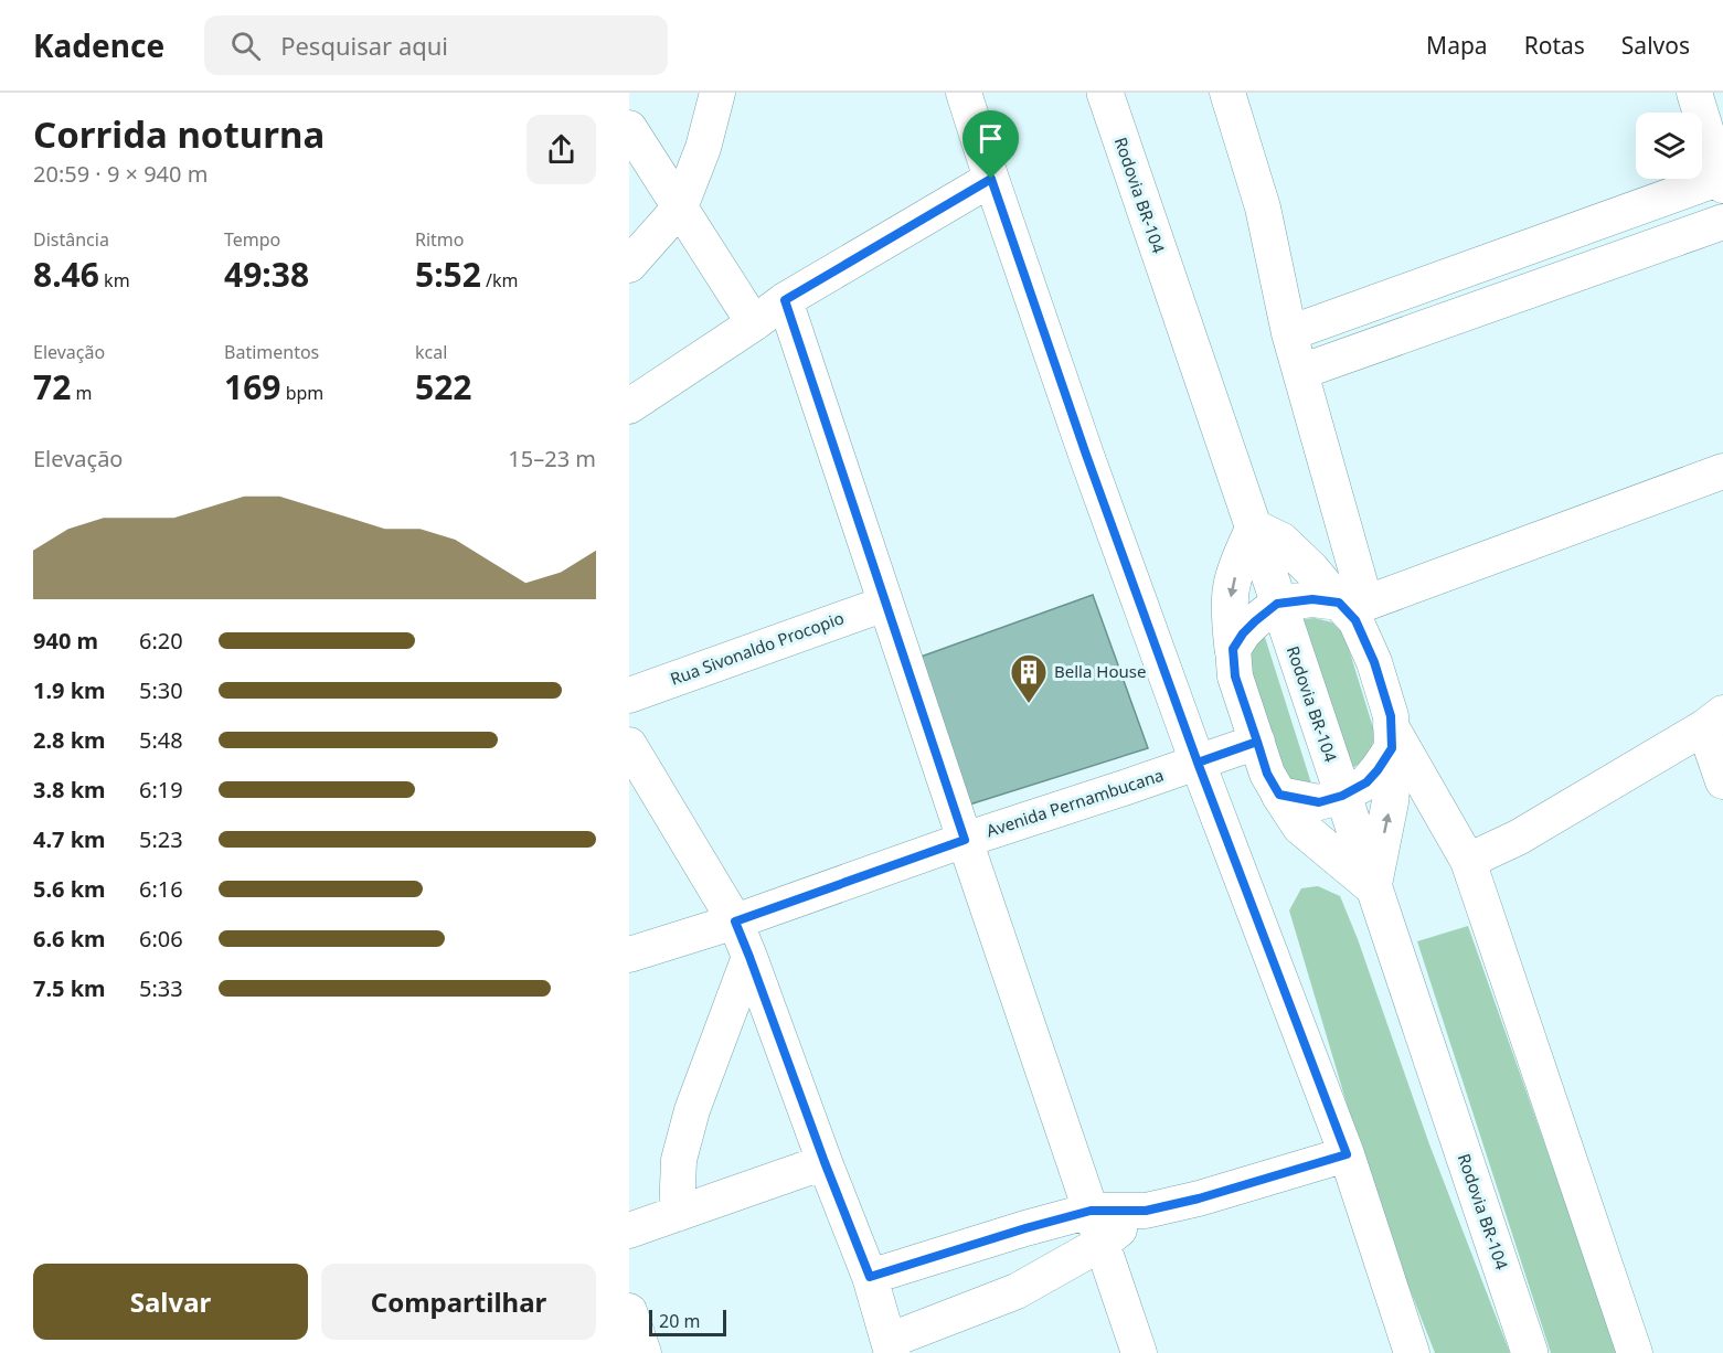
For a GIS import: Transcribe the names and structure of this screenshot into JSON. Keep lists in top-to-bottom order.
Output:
{
  "streets": {
    "highway": ["Rodovia BR-104"],
    "street": ["Rua Sivonaldo Procopio", "Avenida Pernambucana"]
  },
  "places": {
    "building": ["Bella House"]
  },
  "scale_bar": "20 m",
  "page": {
    "header": "Kadence",
    "search": "Pesquisar aqui",
    "nav": ["Mapa", "Rotas", "Salvos"],
    "heading": ["Corrida noturna", "20:59 · 9 × 940 m"],
    "stats": [
      ["Distância", "8.46 km"],
      ["Tempo", "49:38"],
      ["Ritmo", "5:52 /km"],
      ["Elevação", "72 m"],
      ["Batimentos", "169 bpm"],
      ["kcal", "522"]
    ],
    "chart": ["Elevação", "15–23 m"],
    "list": [
      {
        "name": "940 m",
        "note": "6:20"
      },
      {
        "name": "1.9 km",
        "note": "5:30"
      },
      {
        "name": "2.8 km",
        "note": "5:48"
      },
      {
        "name": "3.8 km",
        "note": "6:19"
      },
      {
        "name": "4.7 km",
        "note": "5:23"
      },
      {
        "name": "5.6 km",
        "note": "6:16"
      },
      {
        "name": "6.6 km",
        "note": "6:06"
      },
      {
        "name": "7.5 km",
        "note": "5:33"
      }
    ],
    "buttons": ["Salvar", "Compartilhar"],
    "scale": "20 m"
  }
}
